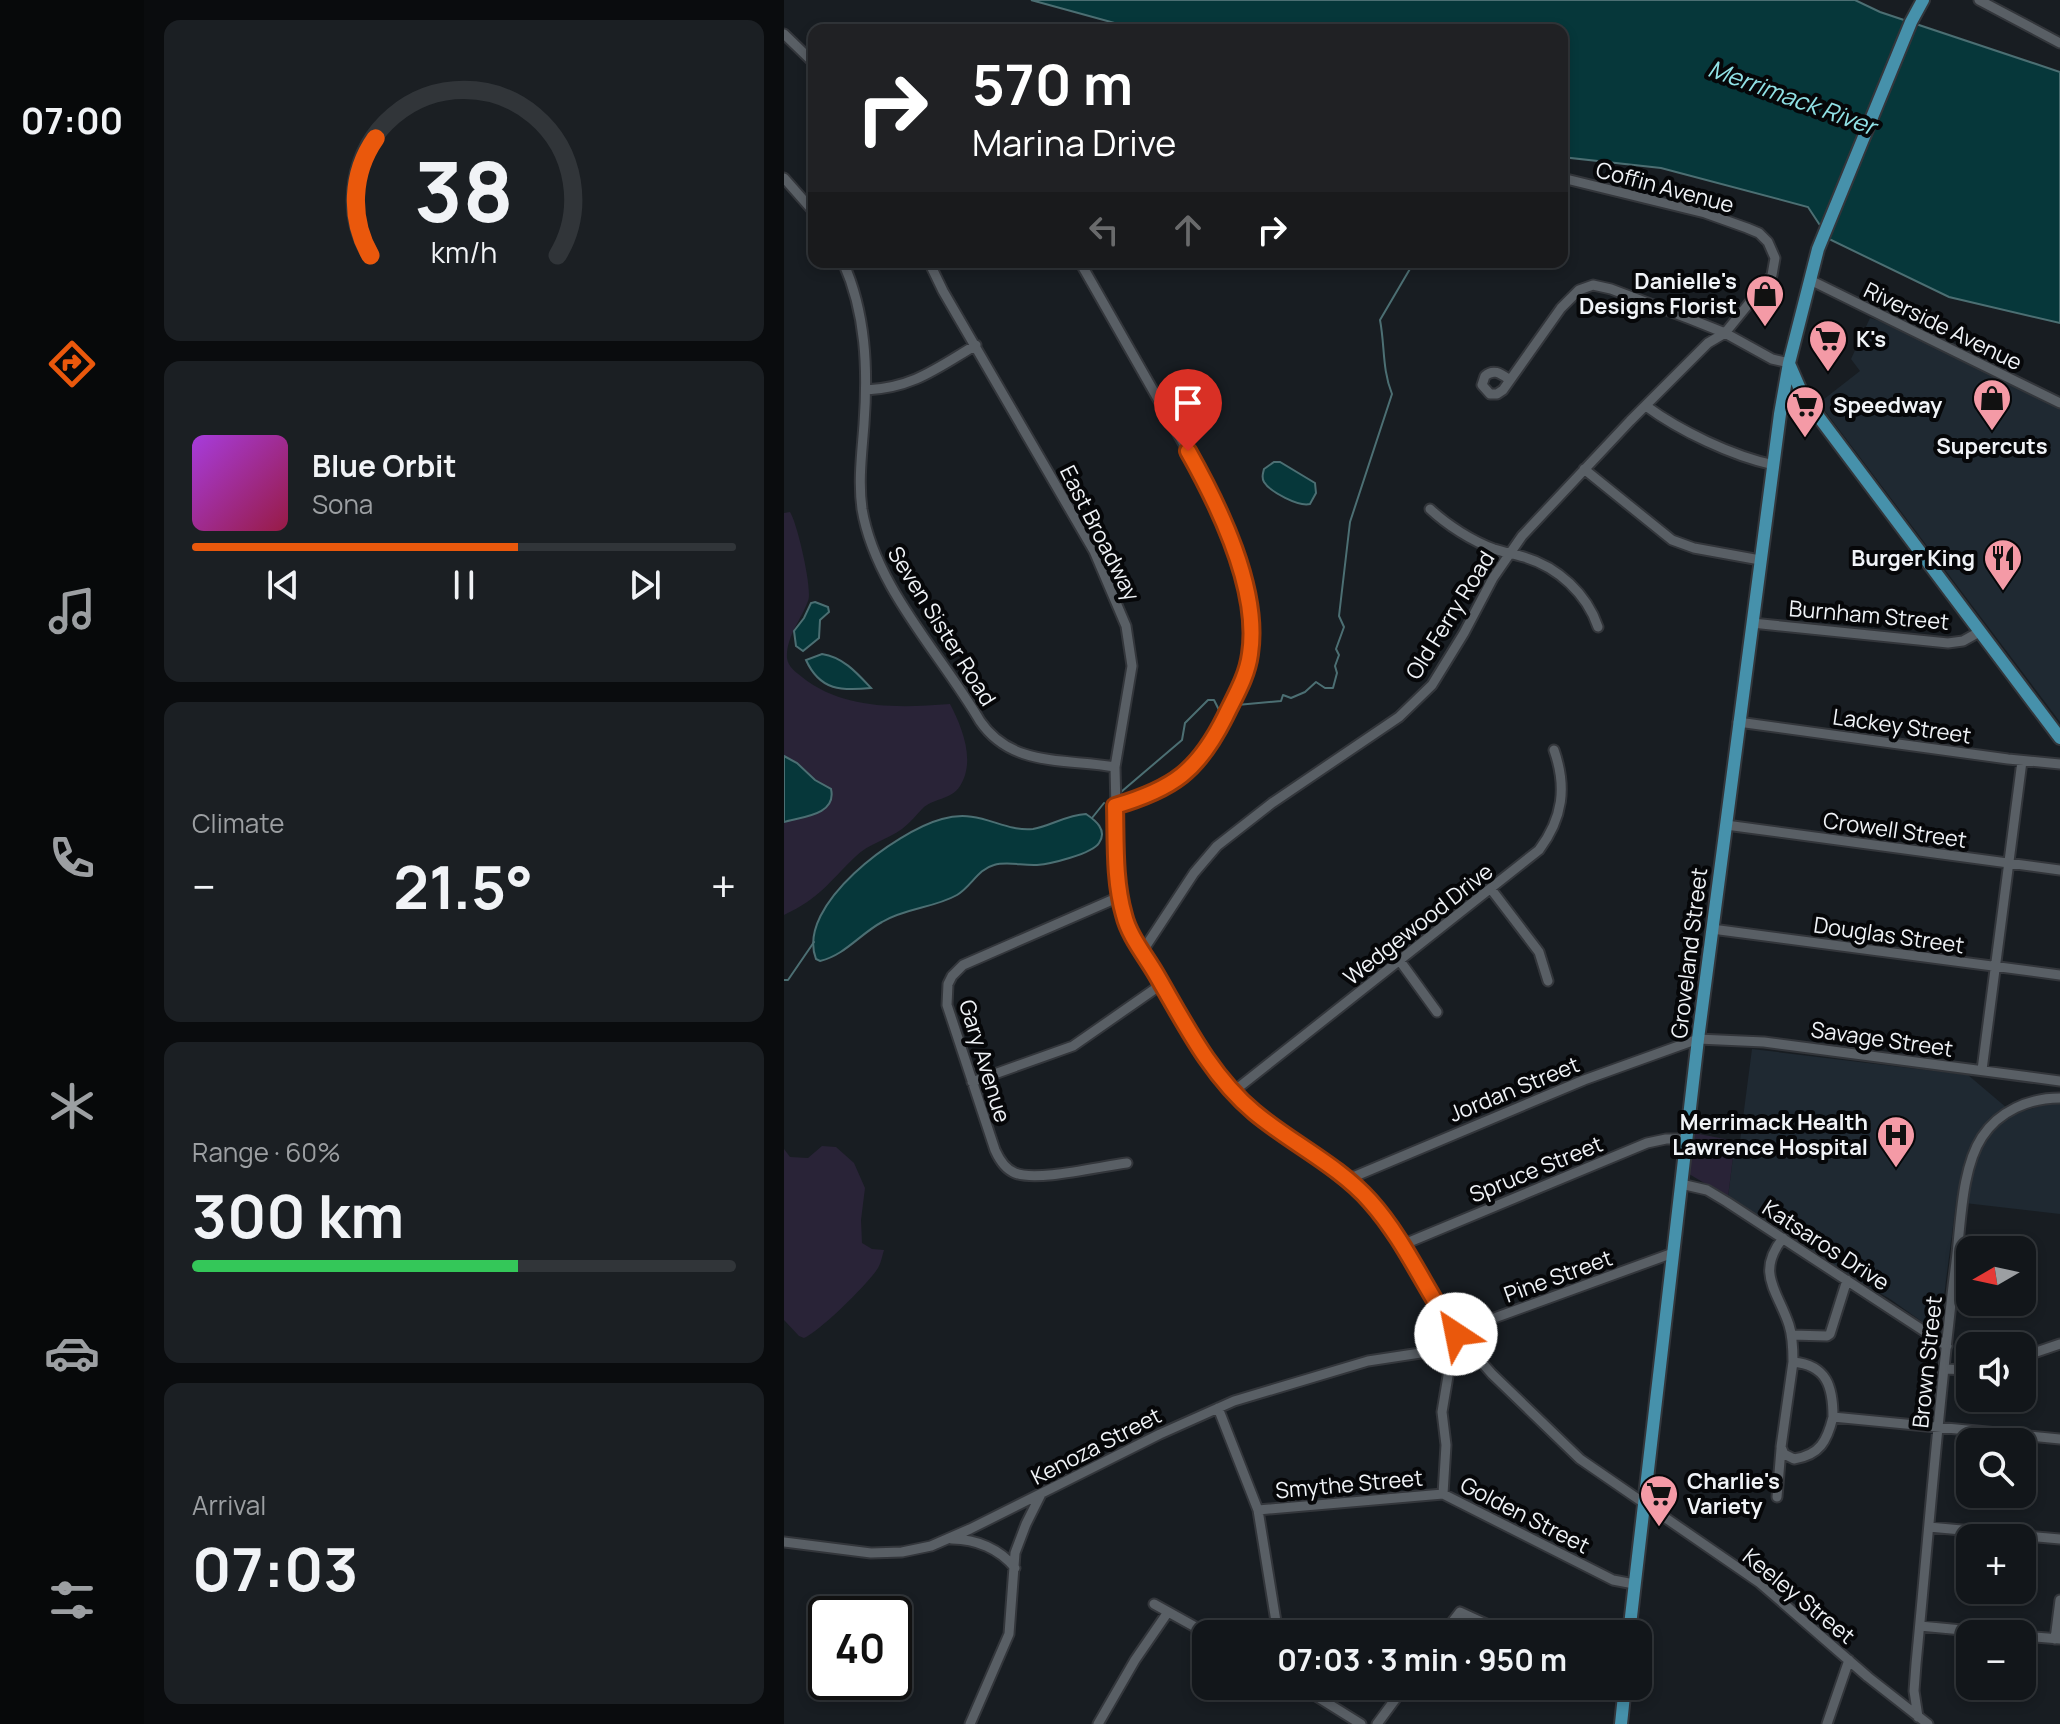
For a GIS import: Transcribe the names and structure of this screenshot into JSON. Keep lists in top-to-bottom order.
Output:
{
  "streets": {
    "main road": ["Groveland Street"],
    "street": [
      "Coffin Avenue",
      "Riverside Avenue",
      "East Broadway",
      "Old Ferry Road",
      "Burnham Street",
      "Seven Sister Road",
      "Lackey Street",
      "Crowell Street",
      "Wedgewood Drive",
      "Douglas Street",
      "Savage Street",
      "Gary Avenue",
      "Jordan Street",
      "Spruce Street",
      "Katsaros Drive",
      "Pine Street",
      "Brown Street",
      "Kenoza Street",
      "Smythe Street",
      "Golden Street",
      "Keeley Street"
    ]
  },
  "crossings": [
    ["Coffin Avenue", "Old Ferry Road"],
    ["Riverside Avenue", "Groveland Street"],
    ["East Broadway", "Old Ferry Road"],
    ["East Broadway", "Seven Sister Road"],
    ["East Broadway", "Wedgewood Drive"],
    ["East Broadway", "Groveland Street"],
    ["East Broadway", "Gary Avenue"],
    ["East Broadway", "Jordan Street"],
    ["East Broadway", "Spruce Street"],
    ["East Broadway", "Pine Street"],
    ["East Broadway", "Kenoza Street"],
    ["East Broadway", "Keeley Street"],
    ["Burnham Street", "Groveland Street"],
    ["Lackey Street", "Groveland Street"],
    ["Crowell Street", "Groveland Street"],
    ["Douglas Street", "Groveland Street"],
    ["Groveland Street", "Savage Street"],
    ["Groveland Street", "Jordan Street"],
    ["Groveland Street", "Spruce Street"],
    ["Groveland Street", "Katsaros Drive"],
    ["Groveland Street", "Pine Street"],
    ["Groveland Street", "Golden Street"],
    ["Groveland Street", "Keeley Street"],
    ["Savage Street", "Jordan Street"],
    ["Katsaros Drive", "Brown Street"],
    ["Pine Street", "Kenoza Street"],
    ["Brown Street", "Keeley Street"],
    ["Kenoza Street", "Golden Street"],
    ["Smythe Street", "Golden Street"]
  ],
  "water": ["Merrimack River"],
  "places": {
    "shop": ["Danielle's Designs Florist", "Supercuts"],
    "supermarket": ["K's", "Speedway", "Charlie's Variety"],
    "restaurant": ["Burger King"],
    "hospital": ["Merrimack Health Lawrence Hospital"]
  },
  "north": "left",
  "page": {
    "tabs": "07:00",
    "turn": ["570 m", "Marina Drive"],
    "song": ["Blue Orbit", "Sona"],
    "tile": [
      "Climate",
      ["Range · 60%", "300 km"],
      ["Arrival", "07:03"]
    ],
    "heat": ["−", "21.5°", "+"],
    "map_buttons": ["+", "−"],
    "limit": "40",
    "trip": "07:03 · 3 min · 950 m",
    "gauge": ["38", "km/h"]
  }
}
